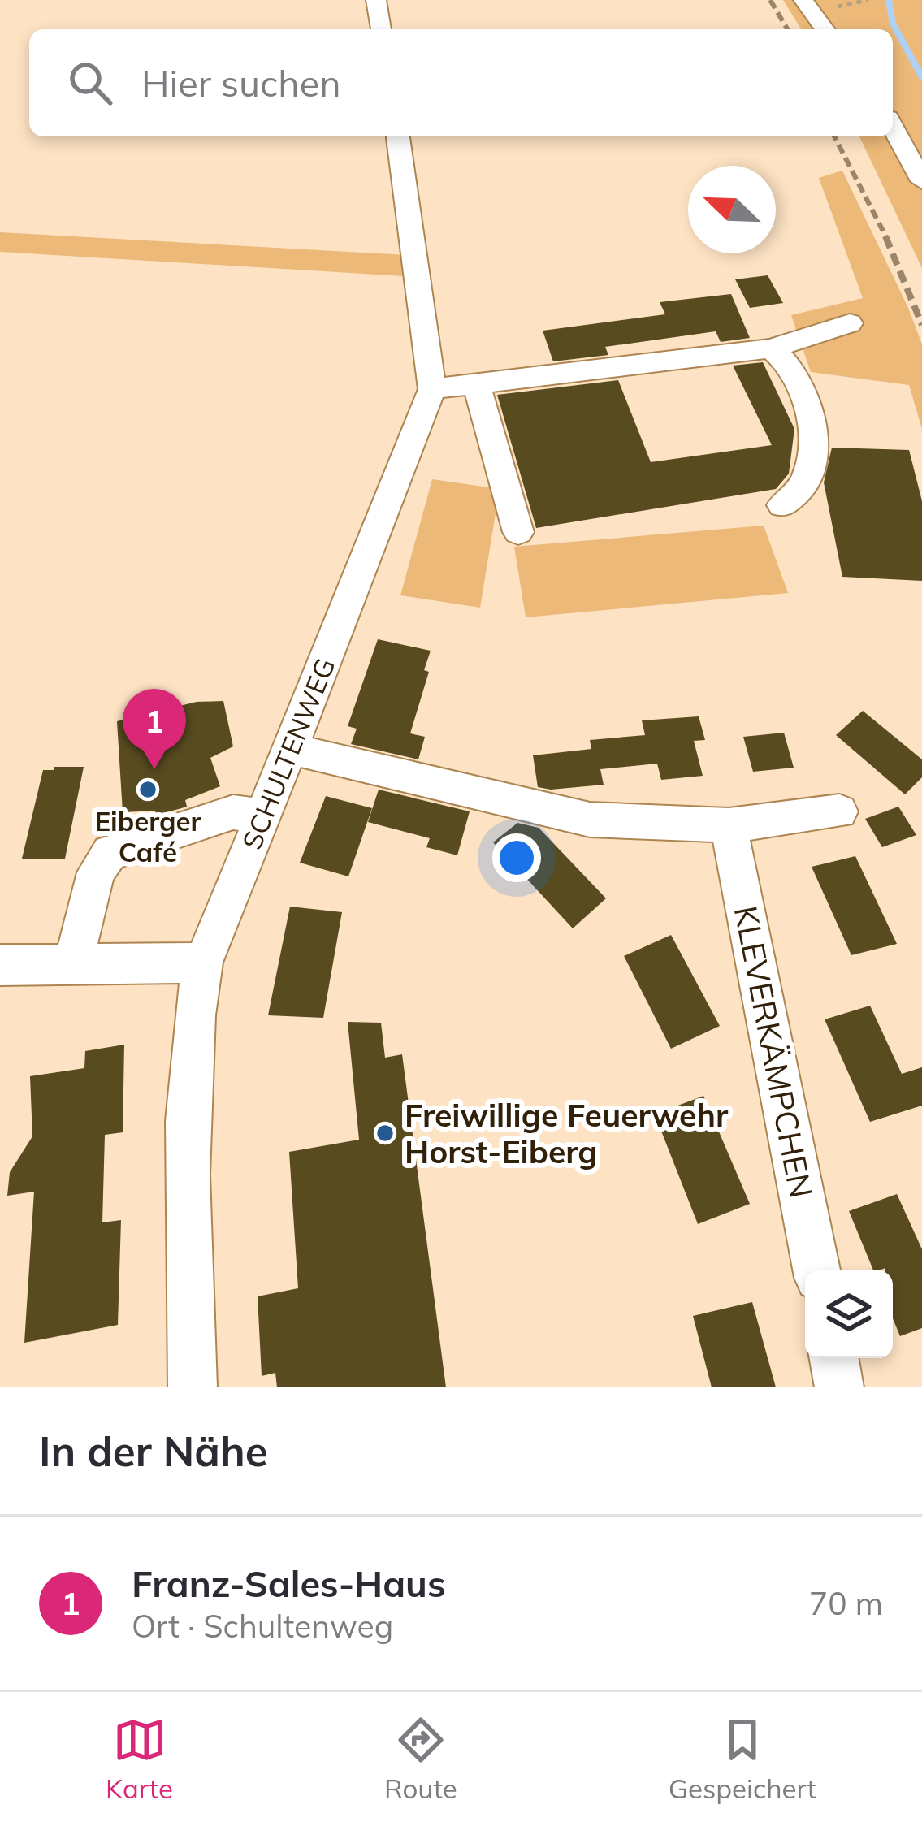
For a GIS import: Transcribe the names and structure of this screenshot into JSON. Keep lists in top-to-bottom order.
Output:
{
  "streets": {
    "street": ["SCHULTENWEG", "KLEVERKÄMPCHEN"]
  },
  "places": ["Eiberger Café", "Freiwillige Feuerwehr Horst-Eiberg"],
  "north": "top left",
  "page": {
    "search": "Hier suchen",
    "pins": "1",
    "heading": "In der Nähe",
    "list": [
      {
        "mark": "1",
        "name": "Franz-Sales-Haus",
        "note": "Ort · Schultenweg",
        "value": "70 m"
      }
    ],
    "nav": ["Karte", "Route", "Gespeichert"]
  }
}
